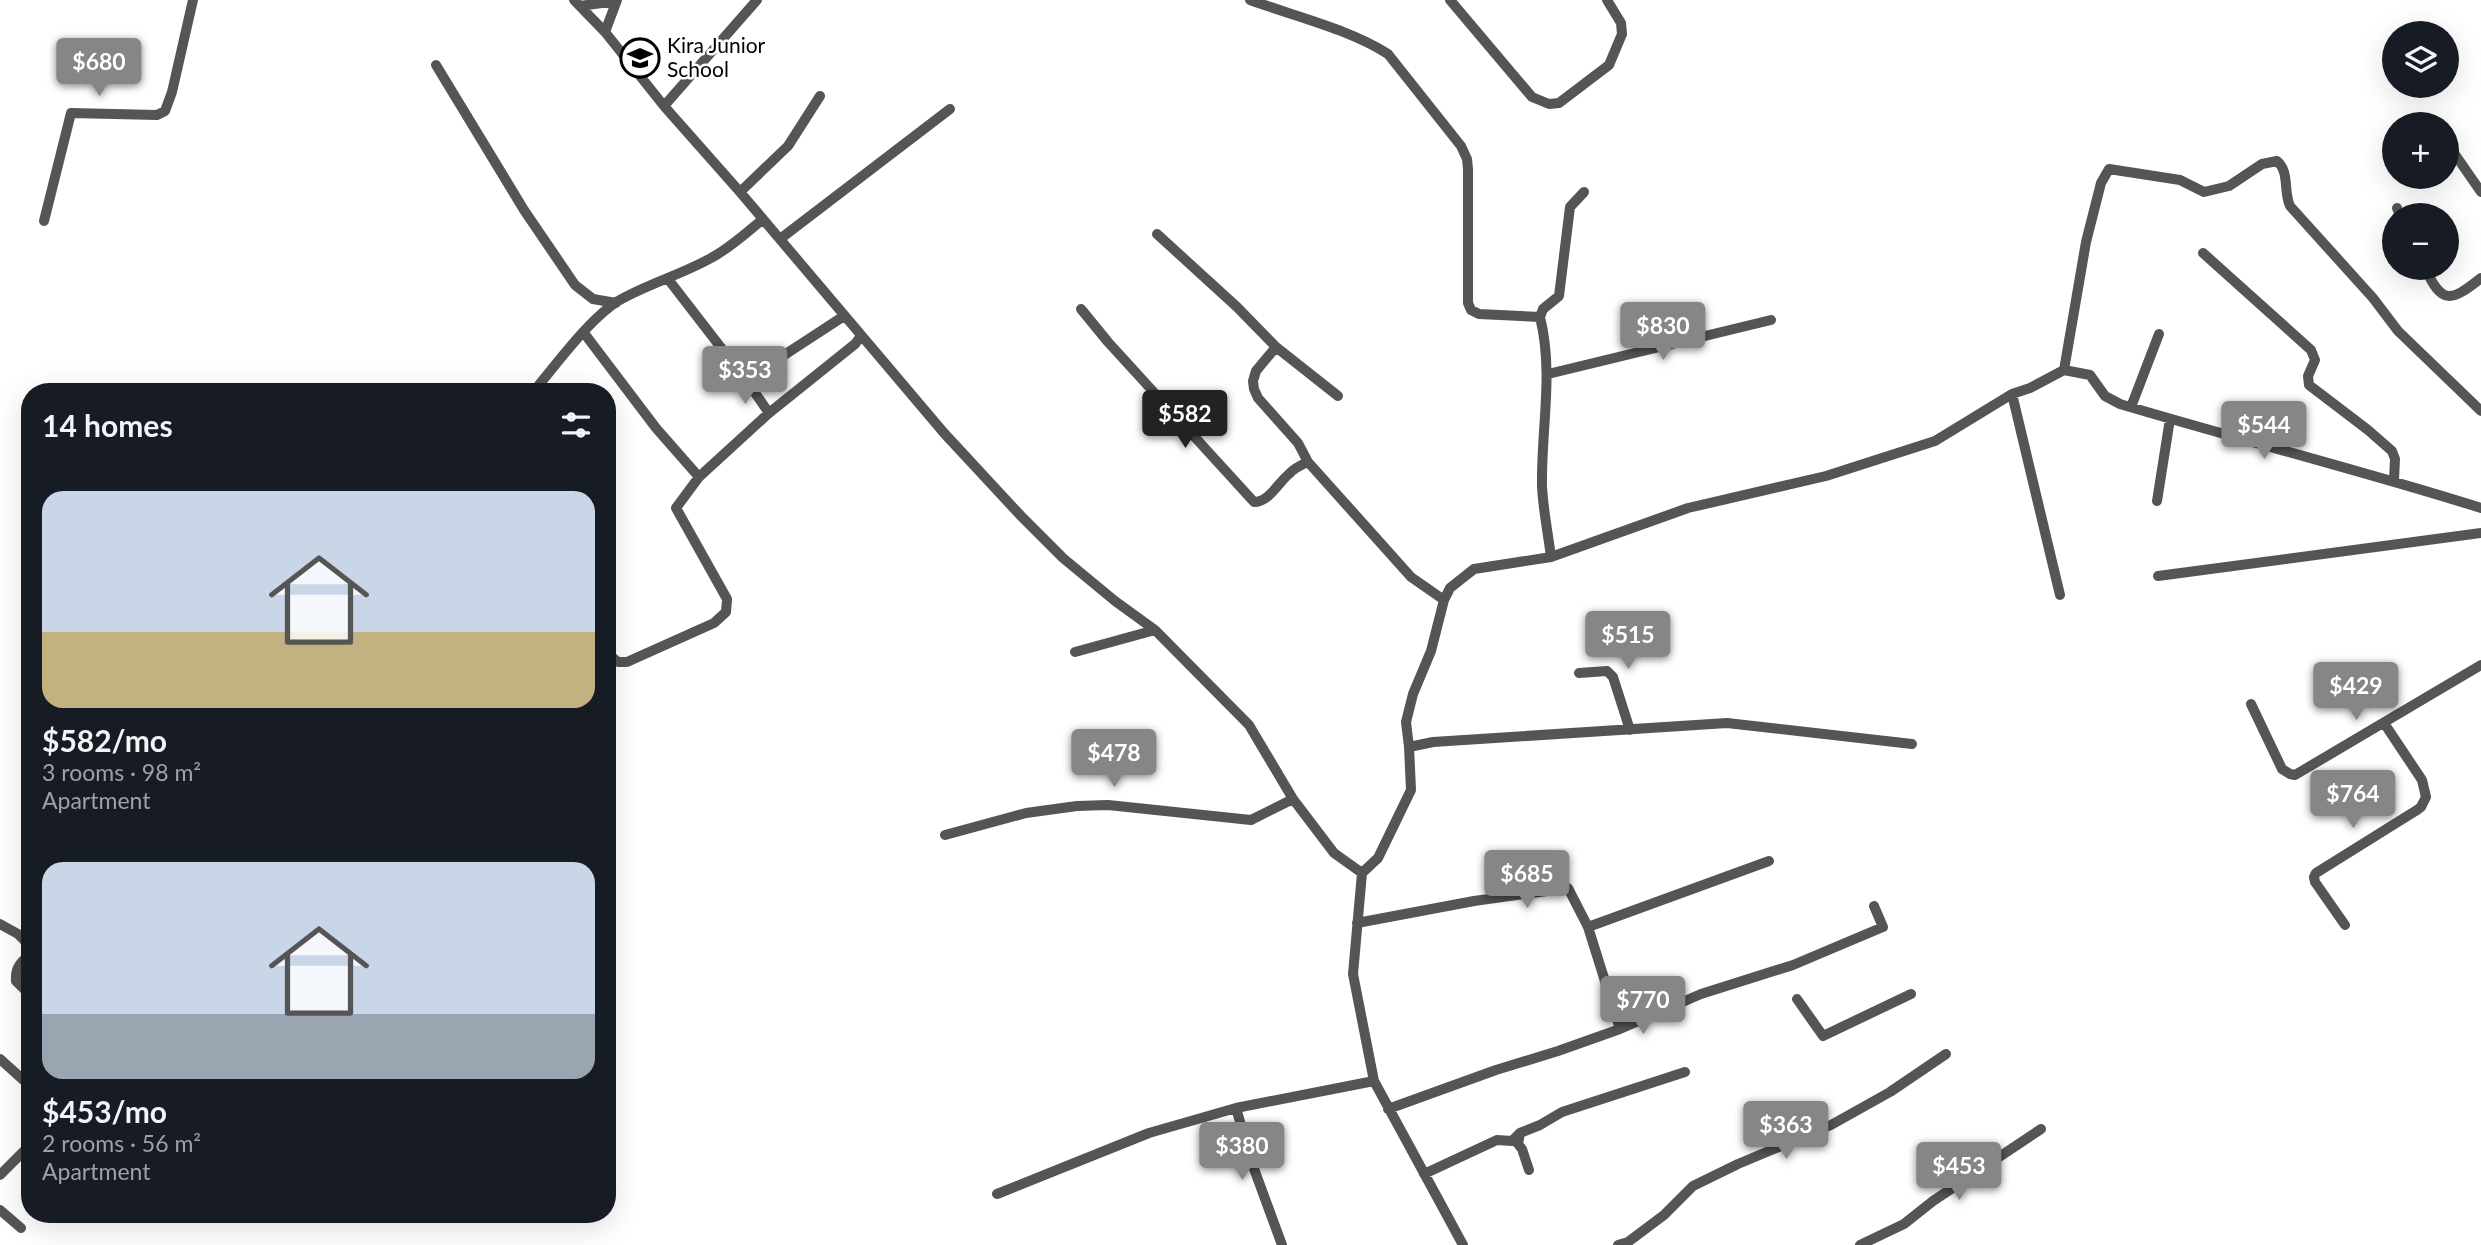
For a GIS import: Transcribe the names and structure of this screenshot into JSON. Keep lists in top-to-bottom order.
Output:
{
  "places": {
    "school or university": ["Kira Junior School"]
  },
  "page": {
    "map_buttons": ["+", "−"],
    "price": [
      "$680",
      "$830",
      "$353",
      "$582",
      "$544",
      "$515",
      "$429",
      "$478",
      "$764",
      "$685",
      "$770",
      "$363",
      "$380",
      "$453"
    ],
    "heading": "14 homes",
    "list": [
      {
        "name": "$582/mo",
        "note": "3 rooms · 98 m² · Apartment"
      },
      {
        "name": "$453/mo",
        "note": "2 rooms · 56 m² · Apartment"
      }
    ]
  }
}
